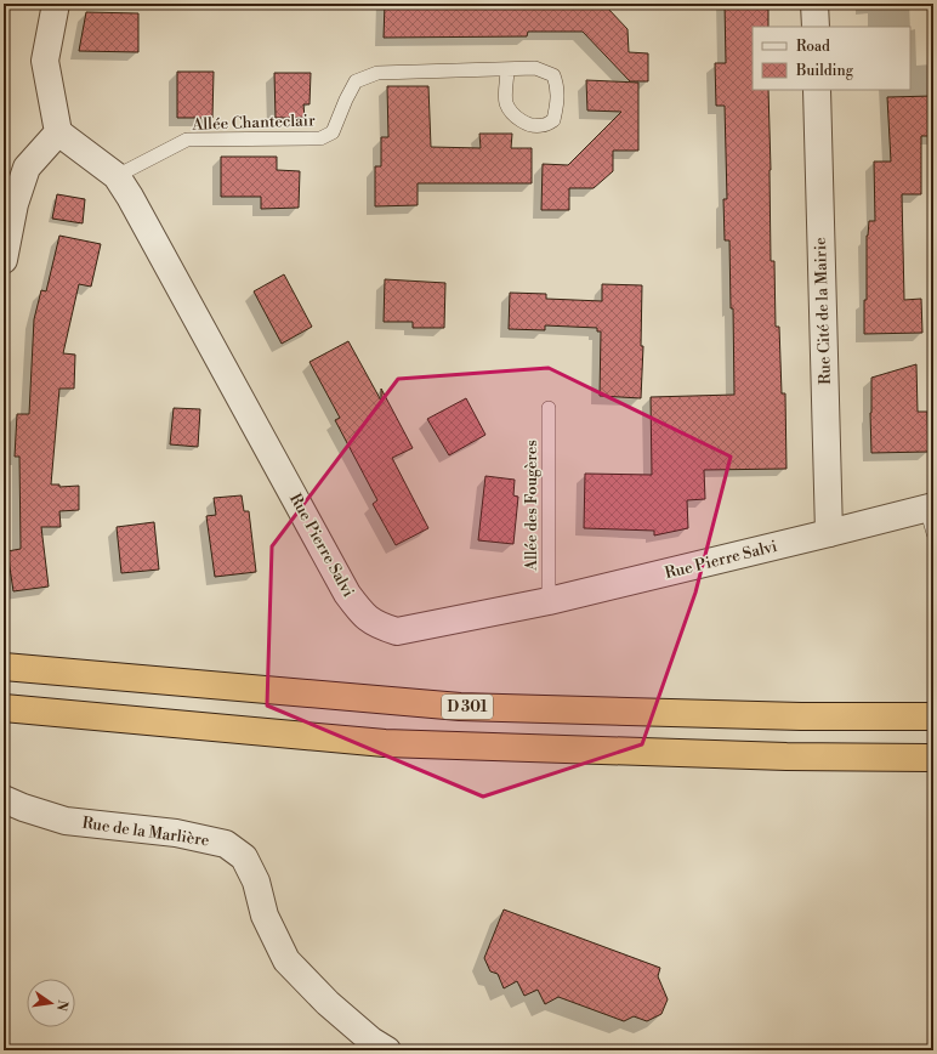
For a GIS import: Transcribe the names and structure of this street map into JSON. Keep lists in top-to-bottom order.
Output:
{
  "streets": {
    "highway": ["D 301"],
    "street": ["Rue Cité de la Mairie", "Rue Pierre Salvi", "Rue de la Marlière"],
    "lane": ["Allée Chanteclair", "Allée des Fougères"]
  },
  "crossings": [
    ["Allée Chanteclair", "Rue Pierre Salvi"],
    ["Rue Cité de la Mairie", "Rue Pierre Salvi"],
    ["Allée des Fougères", "Rue Pierre Salvi"]
  ],
  "legend": ["Road", "Building"],
  "north": "right"
}
